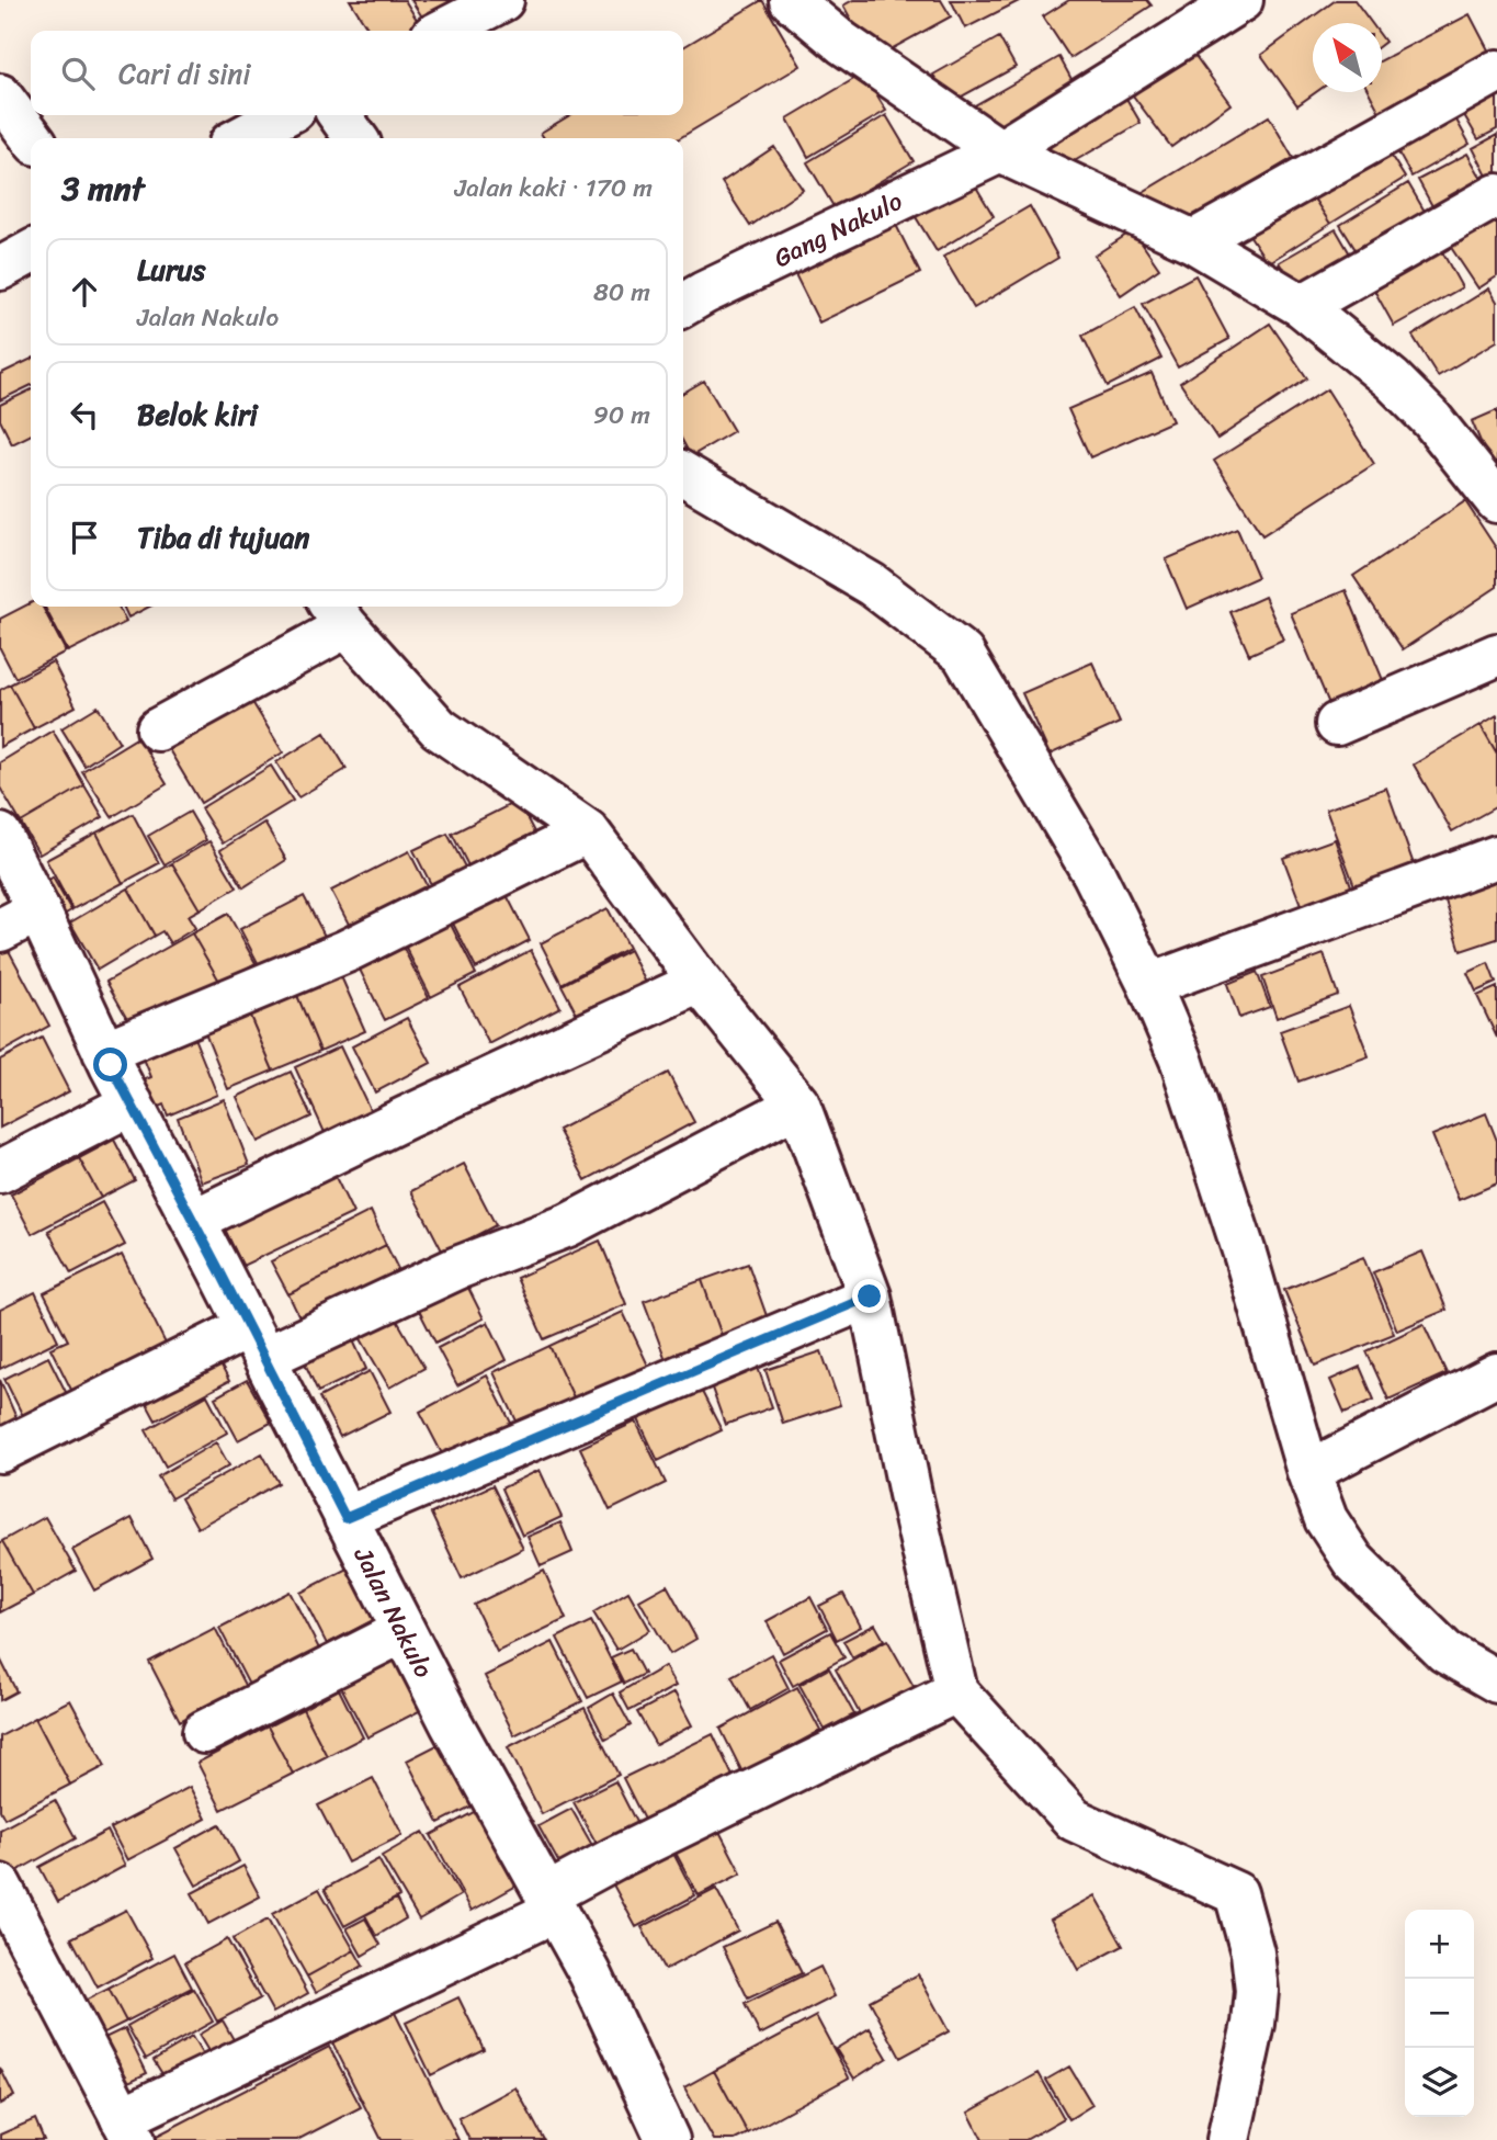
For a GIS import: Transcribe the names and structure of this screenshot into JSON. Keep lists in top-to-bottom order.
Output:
{
  "streets": {
    "street": ["Gang Nakulo", "Jalan Nakulo"]
  },
  "north": "top left",
  "page": {
    "search": "Cari di sini",
    "heading": ["3 mnt", "Jalan kaki · 170 m"],
    "list": [
      ["Lurus", "Jalan Nakulo", "80 m"],
      ["Belok kiri", "90 m"],
      "Tiba di tujuan"
    ],
    "map_buttons": ["+", "−"]
  }
}
